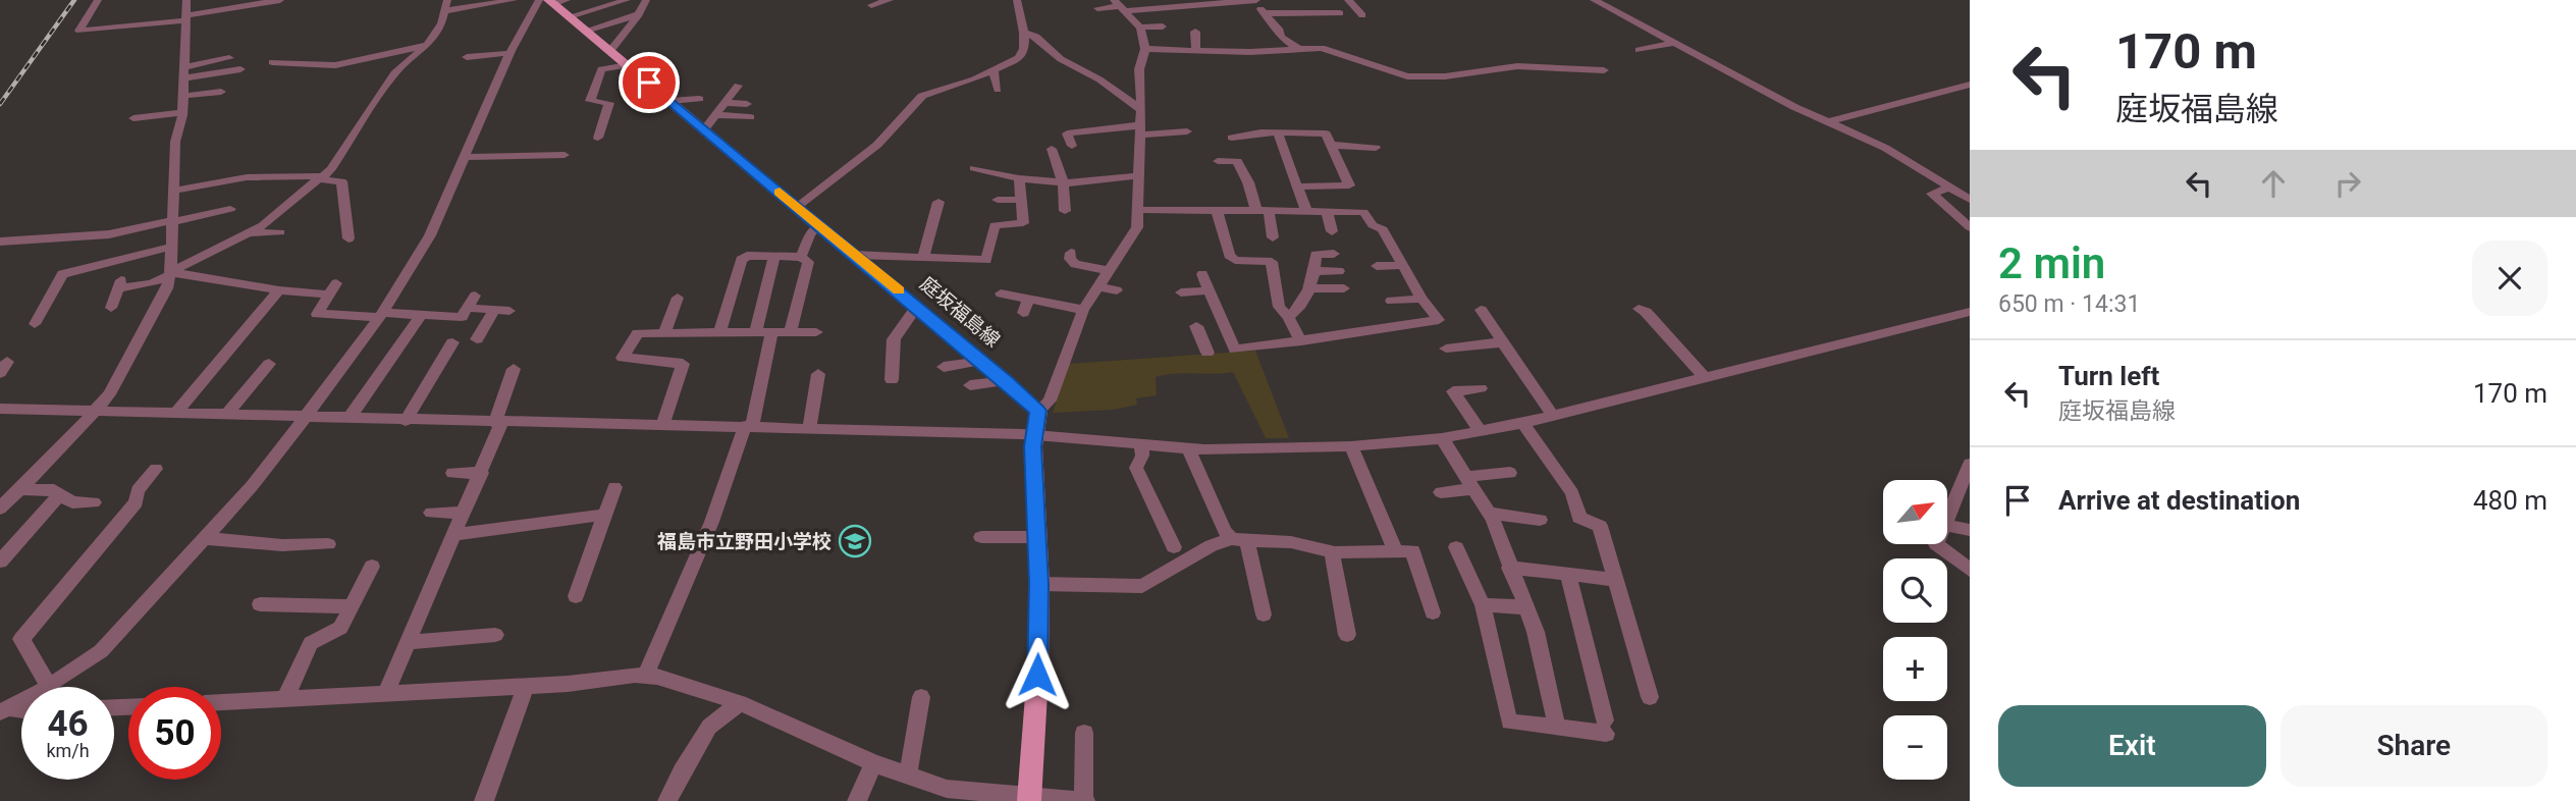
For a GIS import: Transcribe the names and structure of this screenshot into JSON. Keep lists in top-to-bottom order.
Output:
{
  "streets": {
    "main road": ["庭坂福島線"]
  },
  "places": {
    "school or university": ["福島市立野田小学校"]
  },
  "north": "top right",
  "page": {
    "turn": ["170 m", "庭坂福島線"],
    "heading": ["2 min", "650 m · 14:31"],
    "list": [
      {
        "name": "Turn left",
        "note": "庭坂福島線",
        "value": "170 m"
      },
      {
        "name": "Arrive at destination",
        "value": "480 m"
      }
    ],
    "map_buttons": ["+", "−"],
    "speed": "46 km/h",
    "limit": "50",
    "buttons": ["Exit", "Share"]
  }
}
